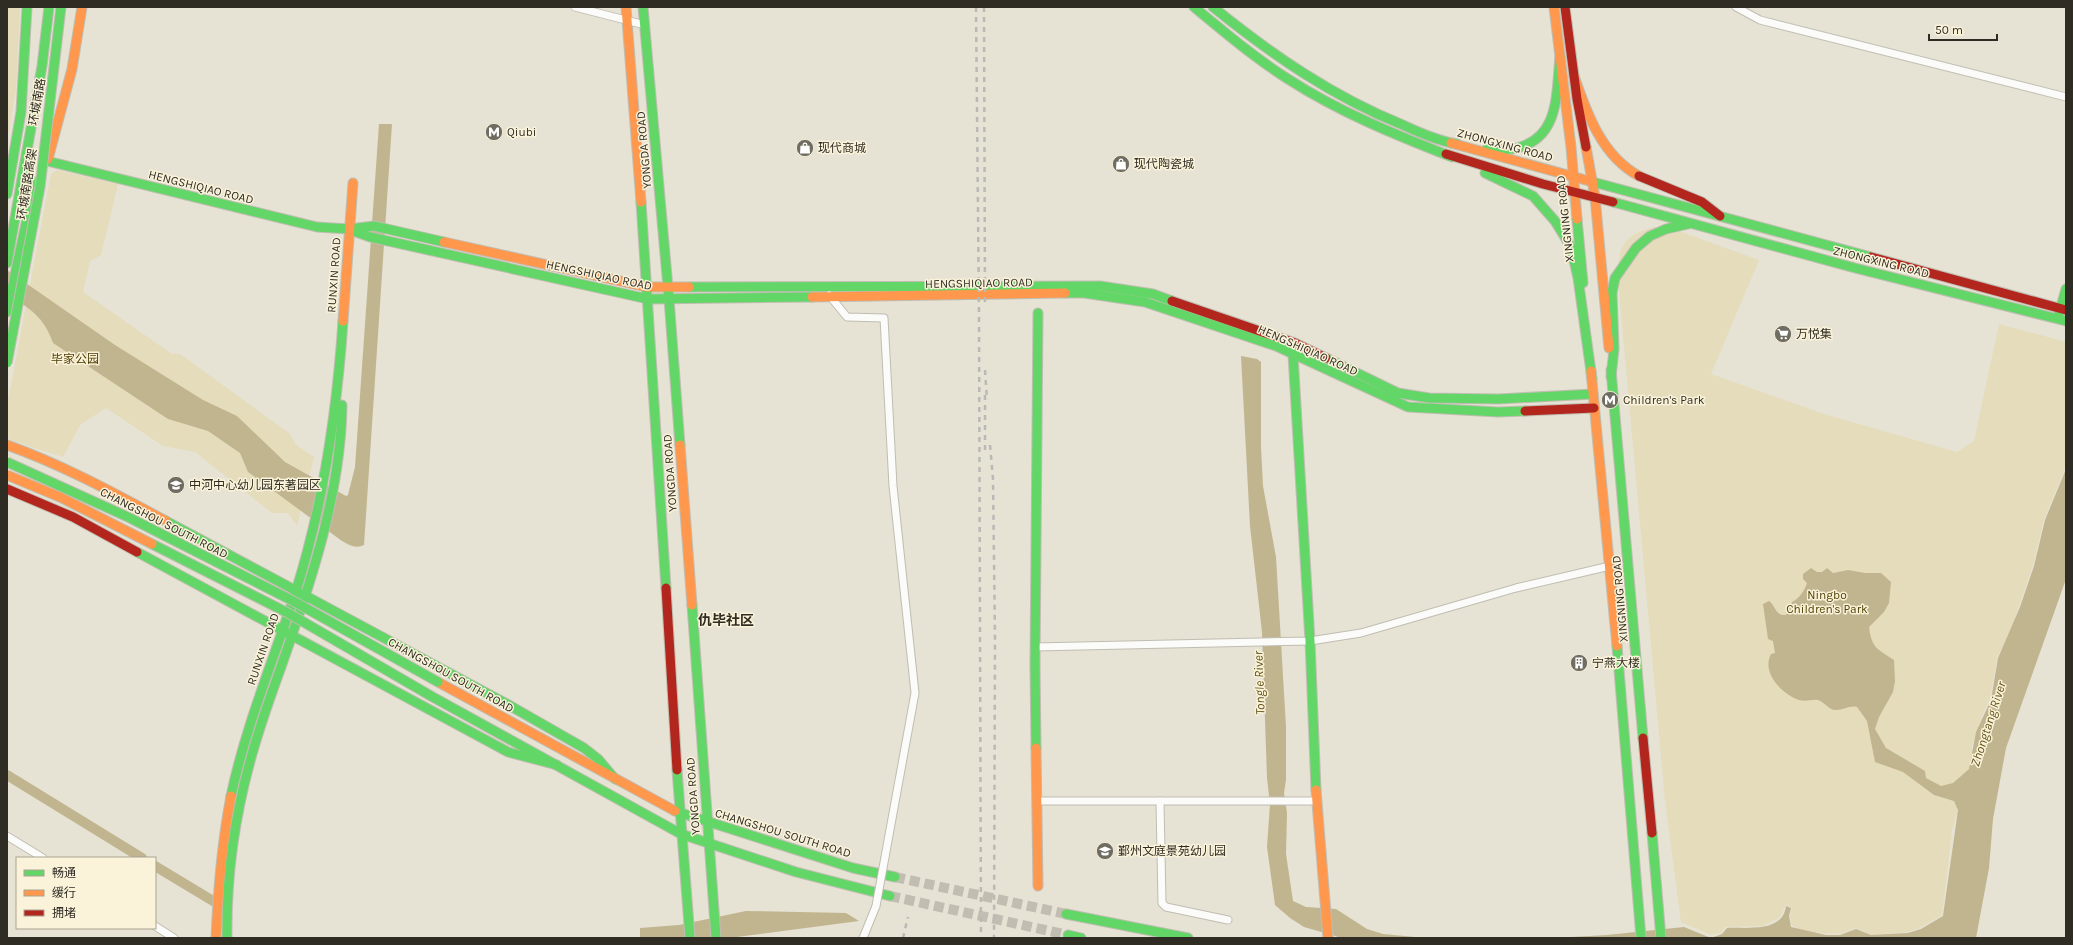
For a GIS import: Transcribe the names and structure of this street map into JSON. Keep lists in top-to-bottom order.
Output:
{
  "streets": {
    "main road": [
      "环城南路",
      "ZHONGXING ROAD",
      "YONGDA ROAD",
      "环城南路高架",
      "HENGSHIQIAO ROAD",
      "XINGNING ROAD",
      "RUNXIN ROAD",
      "CHANGSHOU SOUTH ROAD"
    ]
  },
  "crossings": [
    ["ZHONGXING ROAD", "XINGNING ROAD"],
    ["YONGDA ROAD", "HENGSHIQIAO ROAD"],
    ["YONGDA ROAD", "CHANGSHOU SOUTH ROAD"],
    ["HENGSHIQIAO ROAD", "XINGNING ROAD"],
    ["HENGSHIQIAO ROAD", "RUNXIN ROAD"]
  ],
  "districts": ["仇毕社区"],
  "water": ["Tongle River", "Zhongtang River"],
  "parks": ["毕家公园", "Ningbo Children's Park"],
  "places": {
    "metro station": ["Qiubi", "Children's Park"],
    "shop": ["现代商城", "现代陶瓷城"],
    "supermarket": ["万悦集"],
    "school or university": ["中河中心幼儿园东著园区", "鄞州文庭景苑幼儿园"],
    "building": ["宁燕大楼"]
  },
  "legend": ["畅通", "缓行", "拥堵"],
  "scale_bar": "50 m"
}
